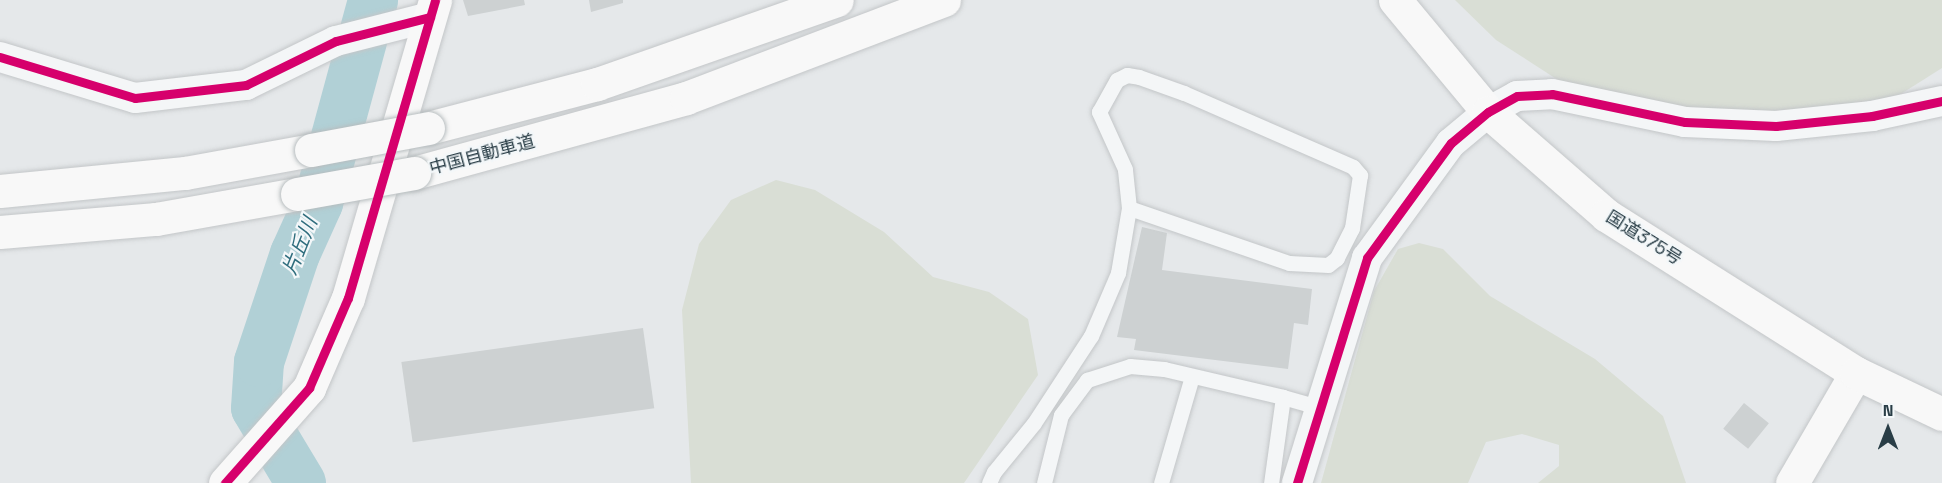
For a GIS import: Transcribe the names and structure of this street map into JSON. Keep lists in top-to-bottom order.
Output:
{
  "streets": {
    "main road": ["中国自動車道", "国道375号"]
  },
  "water": ["片丘川"],
  "north": "top"
}
